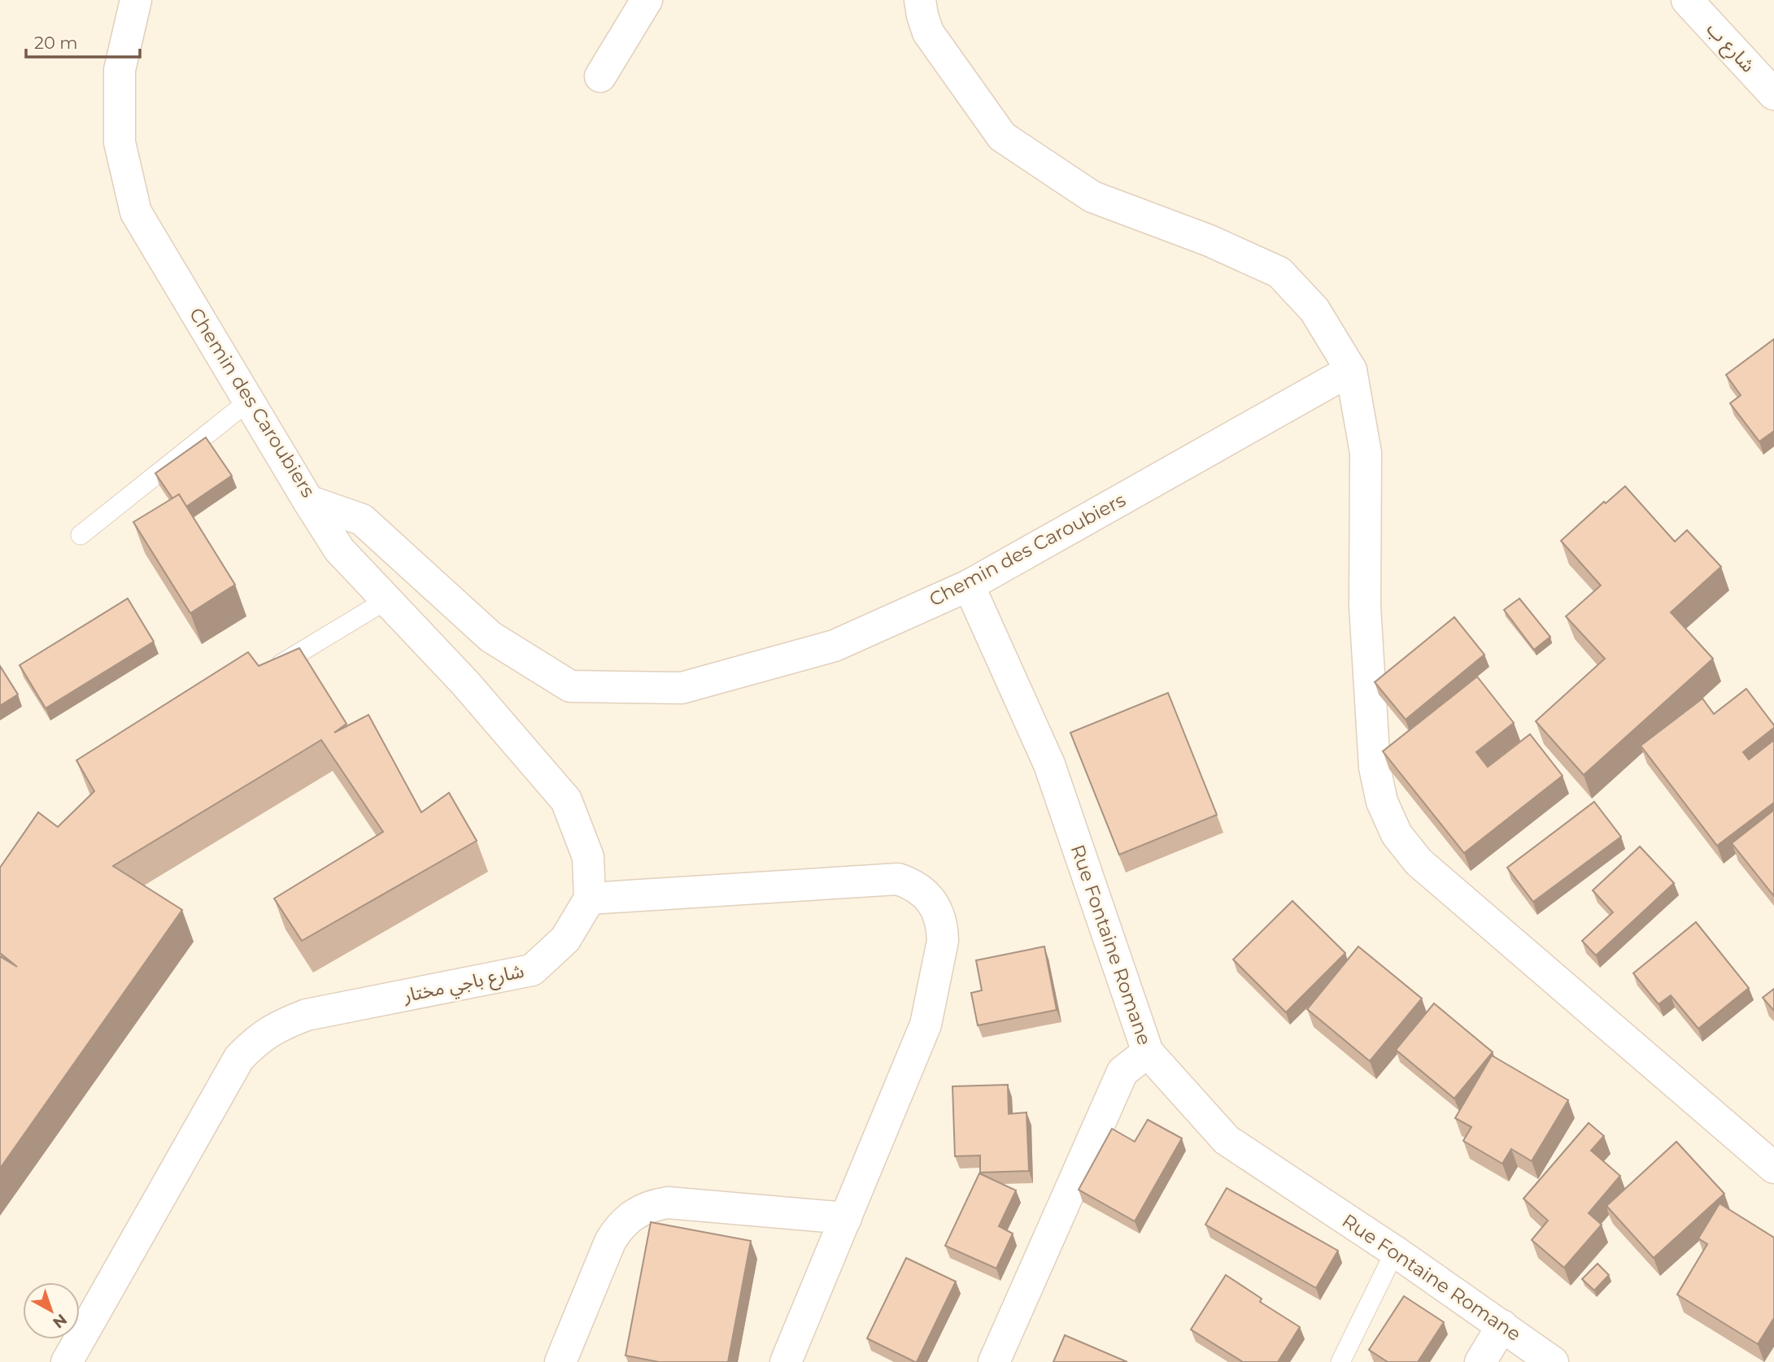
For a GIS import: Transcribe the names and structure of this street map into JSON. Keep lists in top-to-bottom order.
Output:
{
  "streets": {
    "street": [
      "شارع ب",
      "Chemin des Caroubiers",
      "Rue Fontaine Romane",
      "شارع باجي مختار"
    ]
  },
  "crossings": [
    ["Chemin des Caroubiers", "Rue Fontaine Romane"]
  ],
  "scale_bar": "20 m",
  "north": "bottom right"
}
